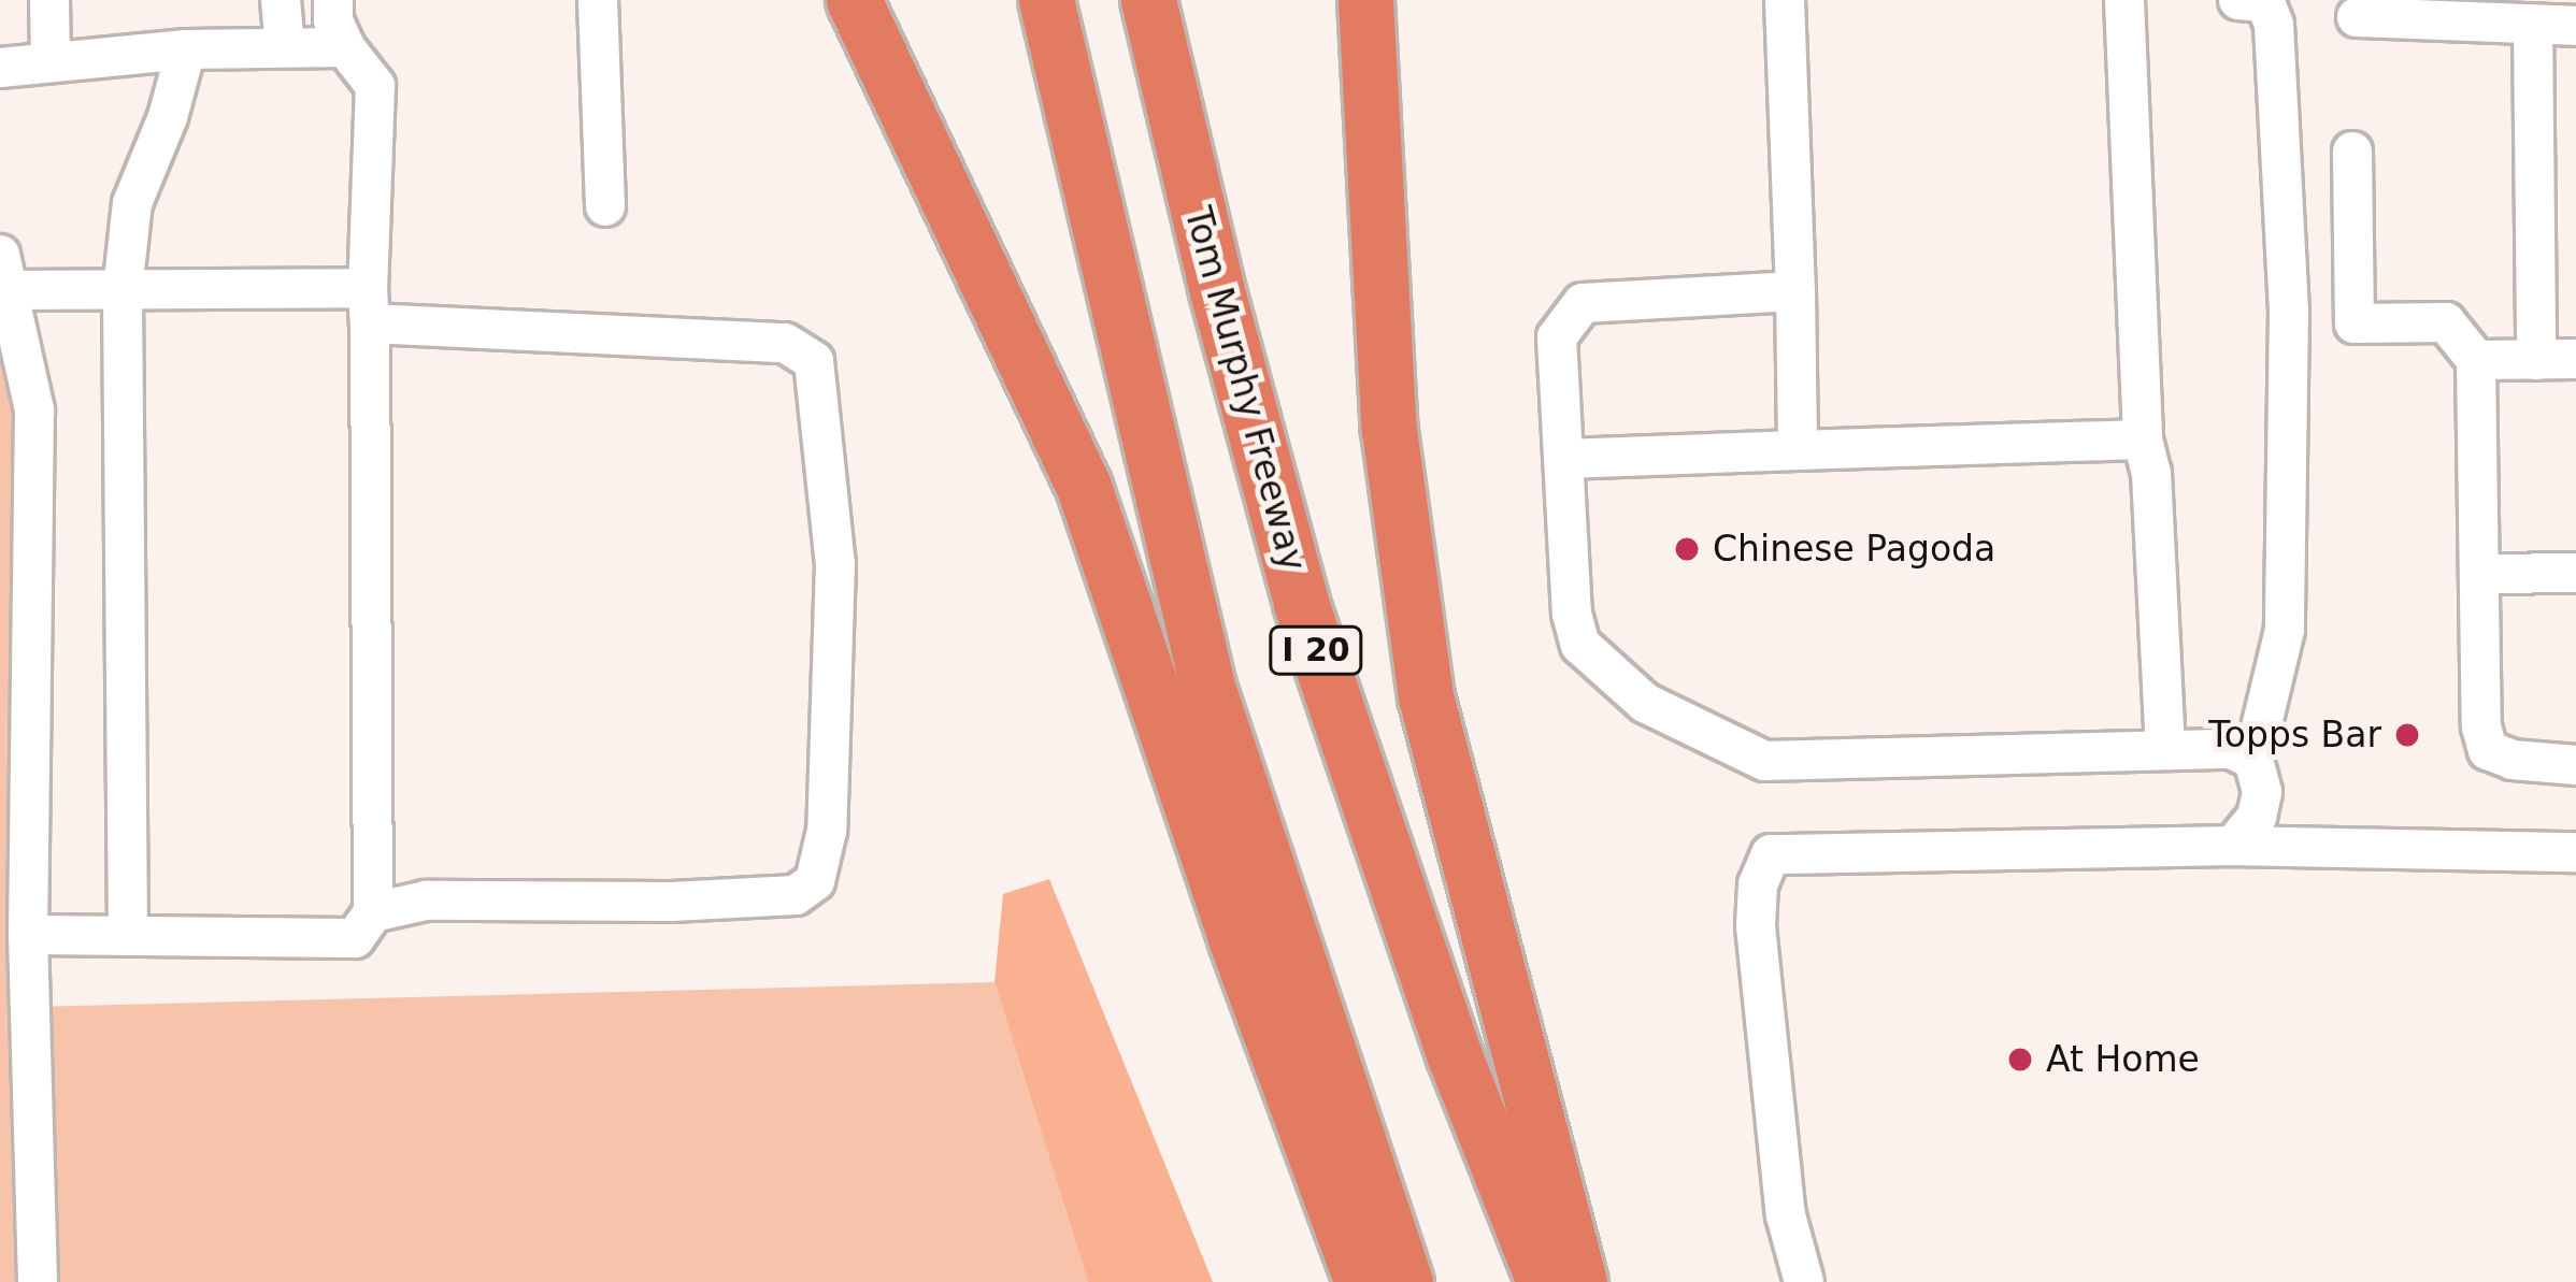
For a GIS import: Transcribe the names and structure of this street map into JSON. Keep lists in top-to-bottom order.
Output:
{
  "streets": {
    "highway": ["Tom Murphy Freeway", "I 20"]
  },
  "places": ["Chinese Pagoda", "Topps Bar", "At Home"]
}
